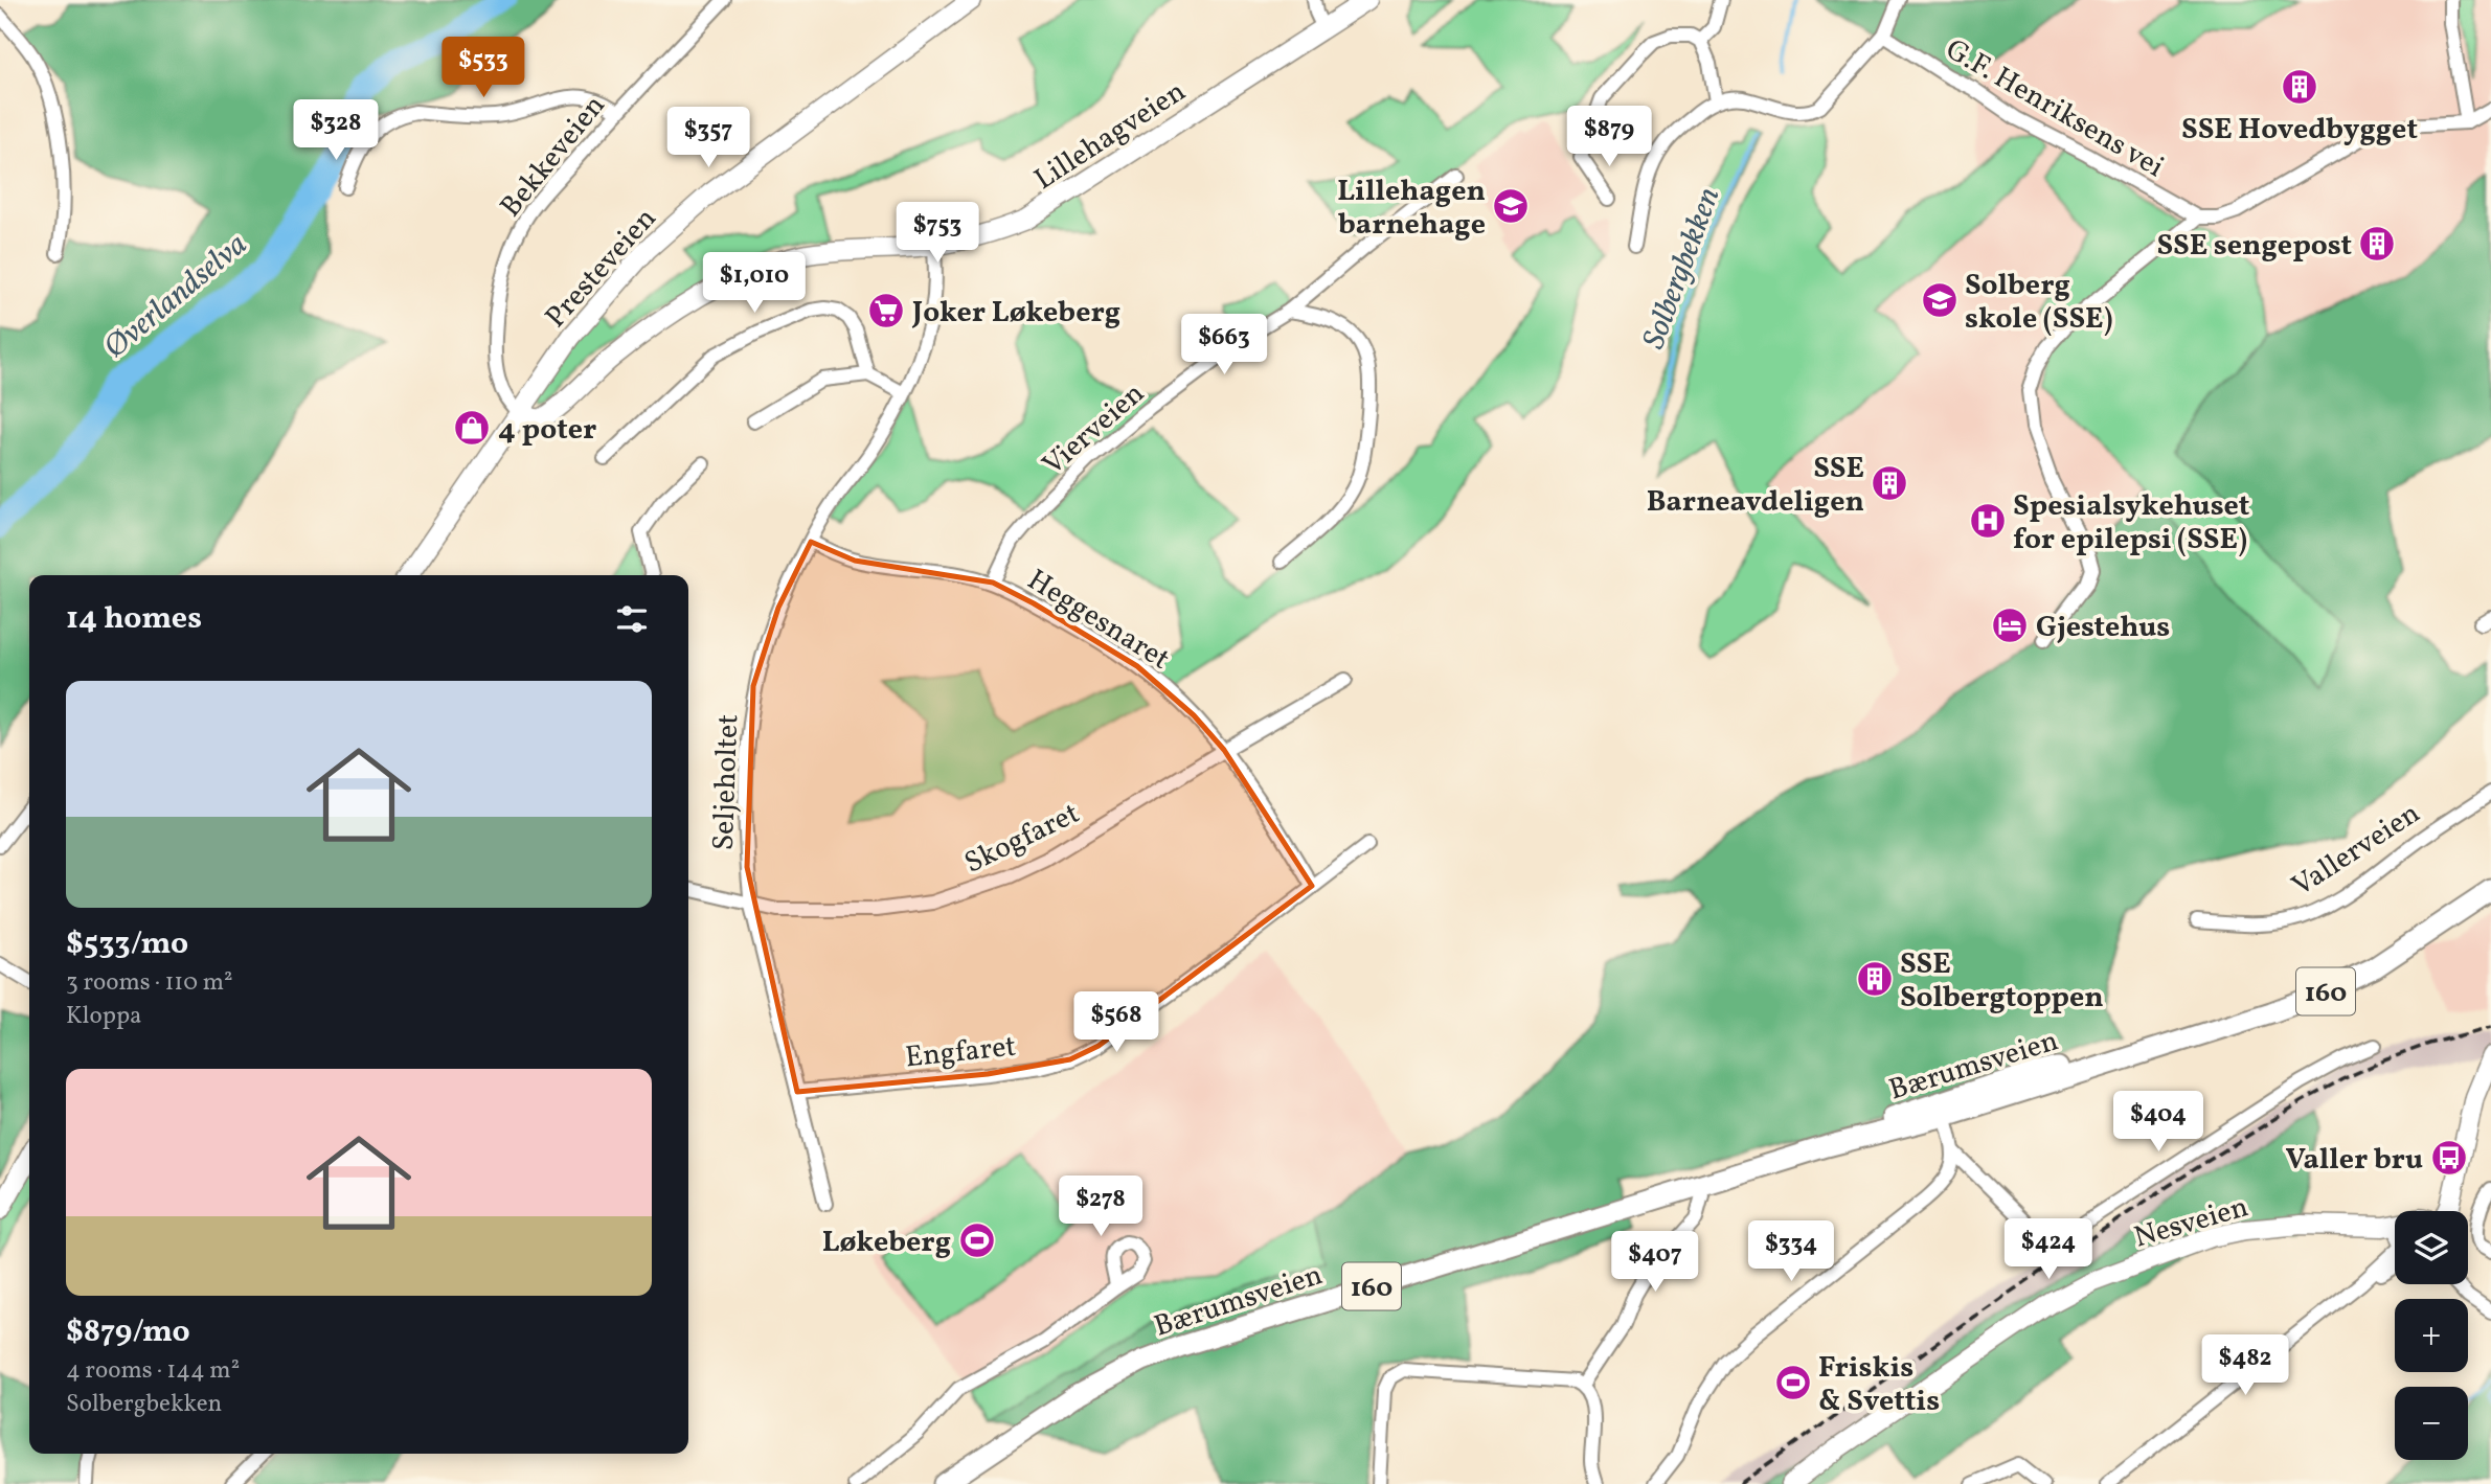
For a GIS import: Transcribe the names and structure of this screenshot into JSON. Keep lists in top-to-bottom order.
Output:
{
  "streets": {
    "main road": ["160", "Bærumsveien"],
    "street": [
      "G.F. Henriksens vei",
      "Lillehagveien",
      "Bekkeveien",
      "Presteveien",
      "Vierveien",
      "Heggesnaret",
      "Seljeholtet",
      "Skogfaret",
      "Vallerveien",
      "Engfaret",
      "Nesveien"
    ]
  },
  "crossings": [
    ["Lillehagveien", "Bekkeveien"],
    ["Lillehagveien", "Presteveien"],
    ["Lillehagveien", "Seljeholtet"],
    ["Bekkeveien", "Presteveien"],
    ["Vierveien", "Heggesnaret"],
    ["Heggesnaret", "Seljeholtet"],
    ["Heggesnaret", "Skogfaret"],
    ["Heggesnaret", "Engfaret"],
    ["Seljeholtet", "Skogfaret"],
    ["Seljeholtet", "Engfaret"]
  ],
  "water": ["Solbergbekken", "Øverlandselva"],
  "places": {
    "building": [
      "SSE Hovedbygget",
      "SSE sengepost",
      "SSE Barneavdeligen",
      "SSE Solbergtoppen"
    ],
    "school or university": ["Lillehagen barnehage", "Solberg skole (SSE)"],
    "supermarket": ["Joker Løkeberg"],
    "shop": ["4 poter"],
    "hospital": ["Spesialsykehuset for epilepsi (SSE)"],
    "hotel": ["Gjestehus"],
    "bus stop": ["Valler bru"],
    "sports": ["Løkeberg", "Friskis & Svettis"]
  },
  "page": {
    "price": [
      "$533",
      "$328",
      "$879",
      "$357",
      "$753",
      "$1,010",
      "$663",
      "$568",
      "$404",
      "$278",
      "$424",
      "$334",
      "$407",
      "$482"
    ],
    "heading": "14 homes",
    "list": [
      {
        "name": "$533/mo",
        "note": "3 rooms · 110 m² · Kloppa"
      },
      {
        "name": "$879/mo",
        "note": "4 rooms · 144 m² · Solbergbekken"
      }
    ],
    "map_buttons": ["+", "−"]
  }
}
